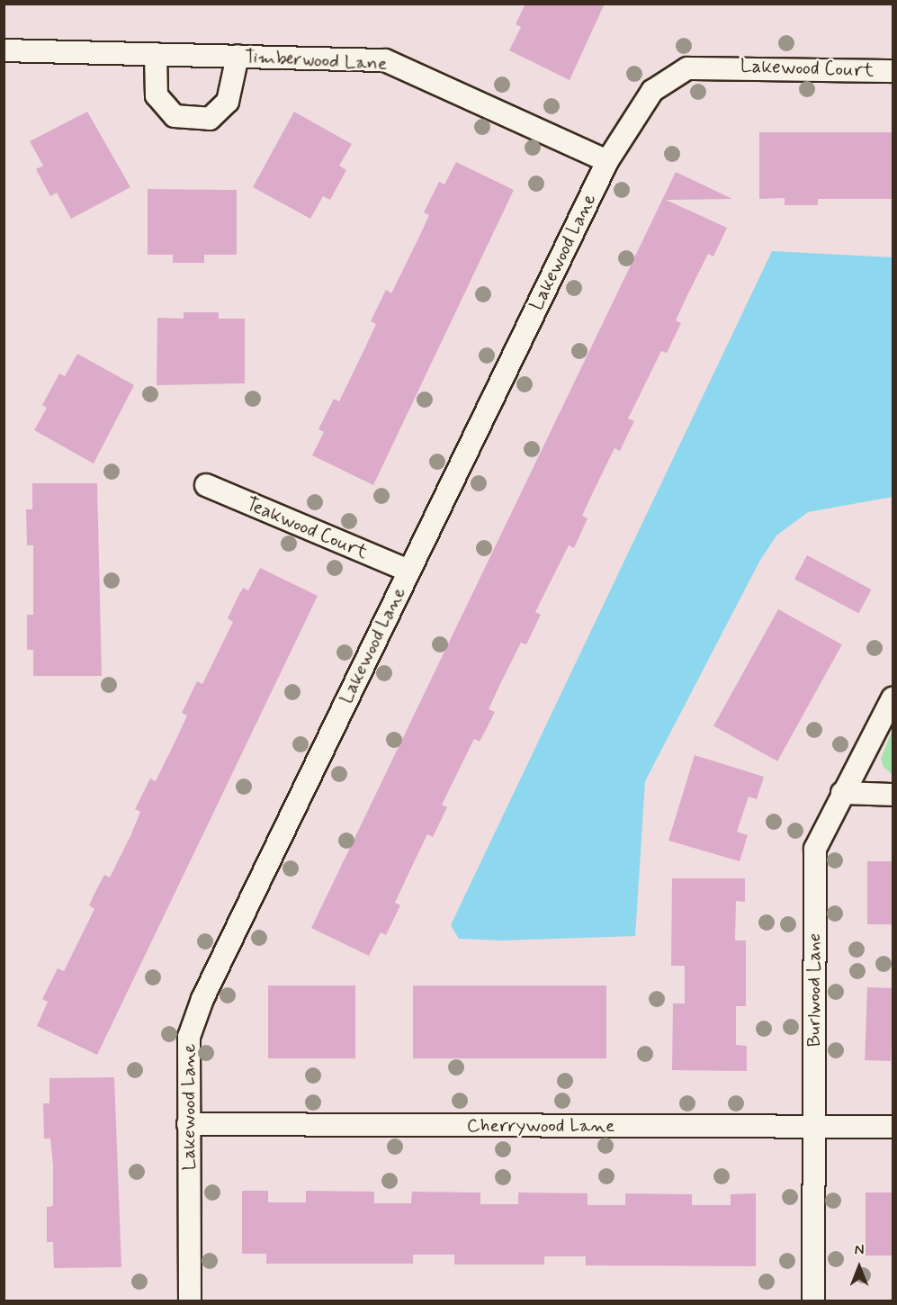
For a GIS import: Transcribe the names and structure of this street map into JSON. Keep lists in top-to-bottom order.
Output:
{
  "streets": {
    "street": [
      "Timberwood Lane",
      "Lakewood Court",
      "Lakewood Lane",
      "Teakwood Court",
      "Burlwood Lane",
      "Cherrywood Lane"
    ]
  },
  "crossings": [
    ["Timberwood Lane", "Lakewood Lane"],
    ["Lakewood Court", "Lakewood Lane"],
    ["Lakewood Lane", "Teakwood Court"],
    ["Lakewood Lane", "Cherrywood Lane"],
    ["Burlwood Lane", "Cherrywood Lane"]
  ],
  "north": "top"
}
